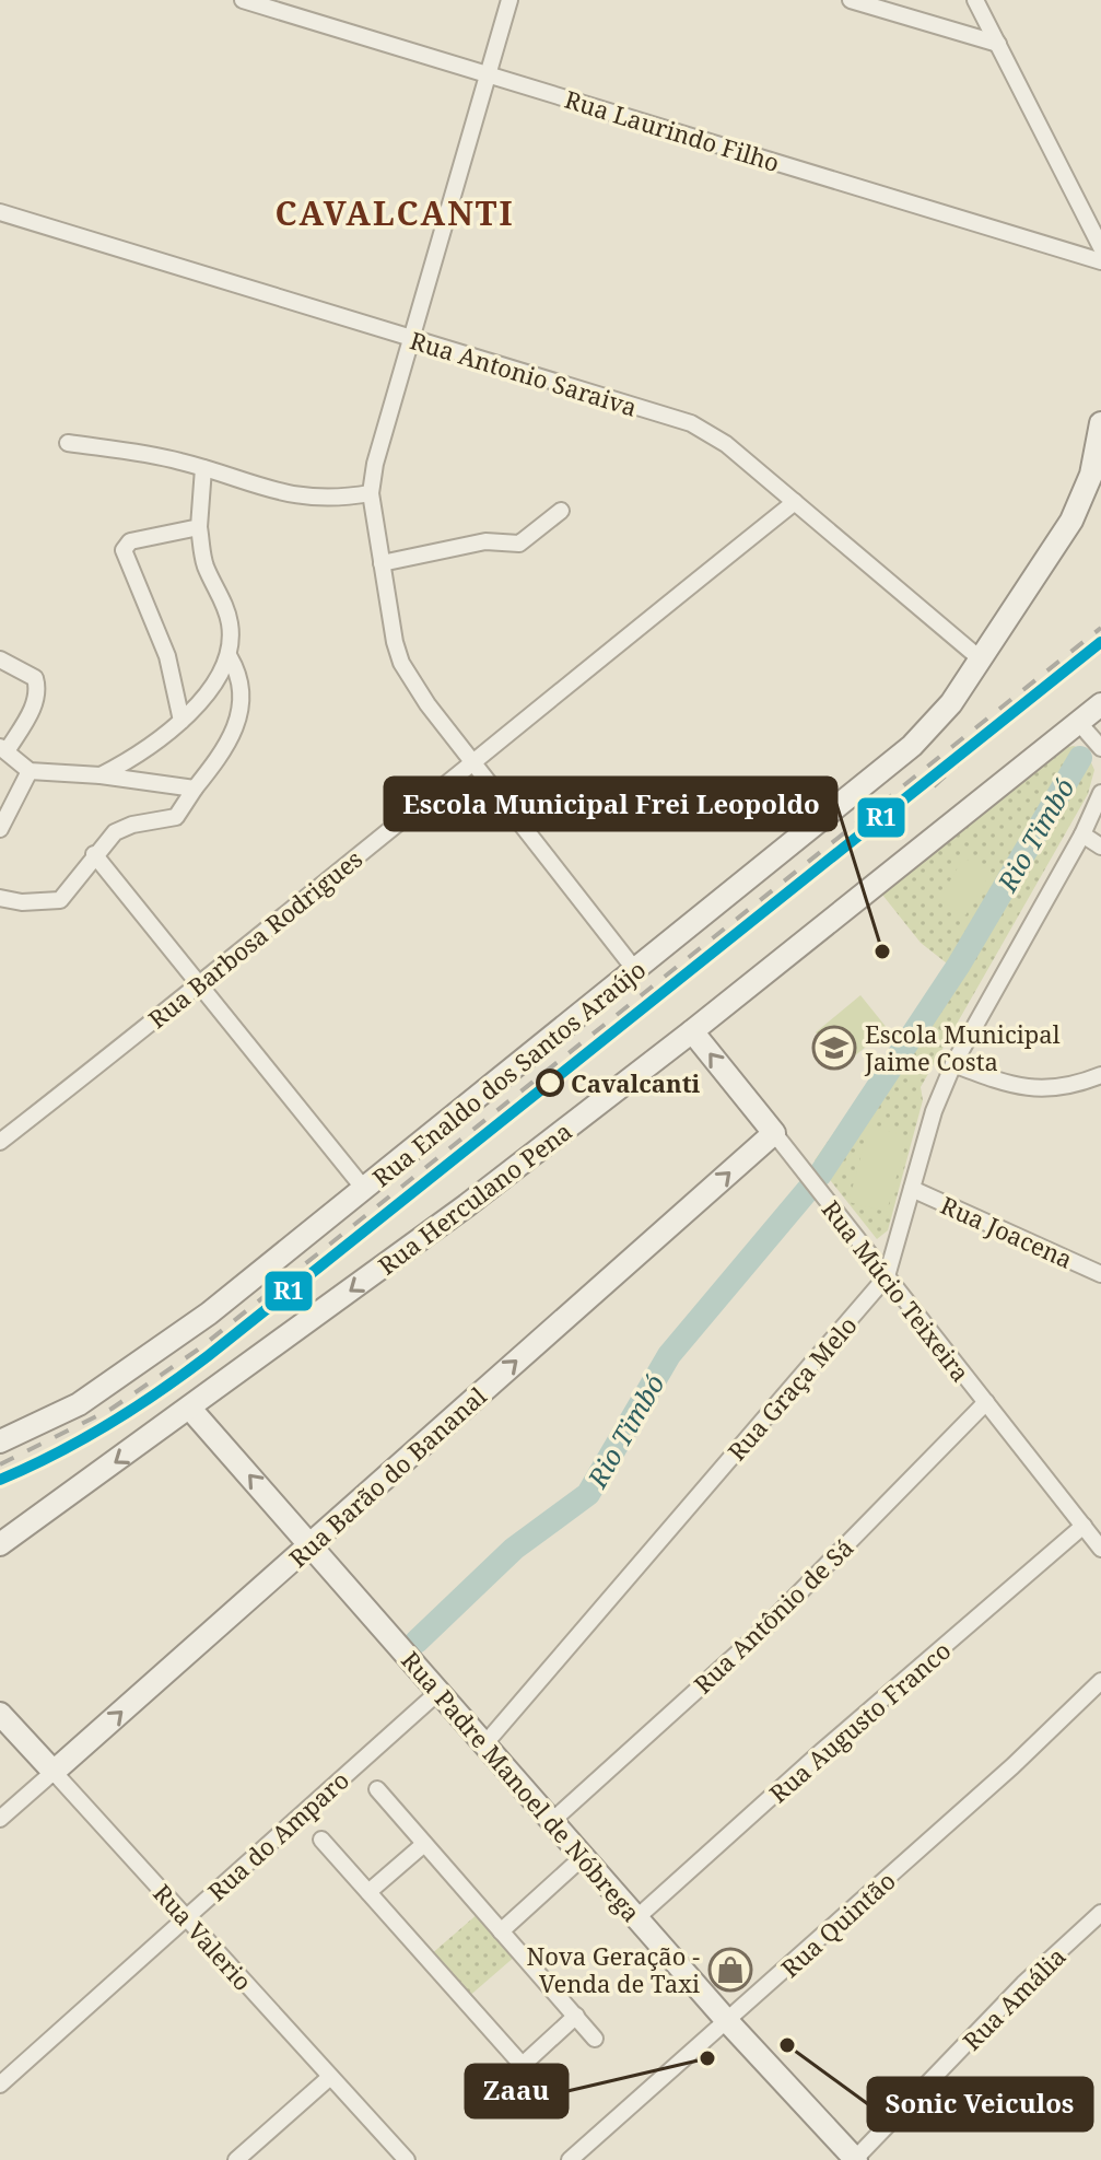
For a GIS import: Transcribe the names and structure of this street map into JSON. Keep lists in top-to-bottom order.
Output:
{
  "streets": {
    "main road": [
      "Rua Enaldo dos Santos Araújo",
      "Rua Herculano Pena",
      "Rua Múcio Teixeira",
      "Rua Barão do Bananal",
      "Rua Padre Manoel de Nóbrega",
      "Rua Valerio"
    ],
    "street": [
      "Rua Laurindo Filho",
      "Rua Antonio Saraiva",
      "Rua Barbosa Rodrigues",
      "Rua Joacena",
      "Rua Graça Melo",
      "Rua Antônio de Sá",
      "Rua Augusto Franco",
      "Rua do Amparo",
      "Rua Quintão",
      "Rua Amália"
    ]
  },
  "crossings": [
    ["Rua Antonio Saraiva", "Rua Barbosa Rodrigues"],
    ["Rua Antonio Saraiva", "Rua Enaldo dos Santos Araújo"],
    ["Rua Herculano Pena", "Rua Múcio Teixeira"],
    ["Rua Herculano Pena", "Rua Padre Manoel de Nóbrega"],
    ["Rua Joacena", "Rua Graça Melo"],
    ["Rua Múcio Teixeira", "Rua Graça Melo"],
    ["Rua Múcio Teixeira", "Rua Barão do Bananal"],
    ["Rua Múcio Teixeira", "Rua Antônio de Sá"],
    ["Rua Múcio Teixeira", "Rua Augusto Franco"],
    ["Rua Graça Melo", "Rua Padre Manoel de Nóbrega"],
    ["Rua Barão do Bananal", "Rua Padre Manoel de Nóbrega"],
    ["Rua Barão do Bananal", "Rua Valerio"],
    ["Rua Antônio de Sá", "Rua Padre Manoel de Nóbrega"],
    ["Rua Augusto Franco", "Rua Padre Manoel de Nóbrega"],
    ["Rua Padre Manoel de Nóbrega", "Rua do Amparo"],
    ["Rua Padre Manoel de Nóbrega", "Rua Quintão"],
    ["Rua Padre Manoel de Nóbrega", "Rua Amália"],
    ["Rua do Amparo", "Rua Valerio"]
  ],
  "one_way": ["Rua Herculano Pena", "Rua Barão do Bananal"],
  "districts": ["CAVALCANTI"],
  "water": ["Rio Timbó"],
  "places": {
    "other": [
      "Escola Municipal Frei Leopoldo",
      "Cavalcanti",
      "Sonic Veiculos",
      "Zaau"
    ],
    "school or university": ["Escola Municipal Jaime Costa"],
    "shop": ["Nova Geração - Venda de Taxi"]
  },
  "lines": ["transit line R1"]
}
